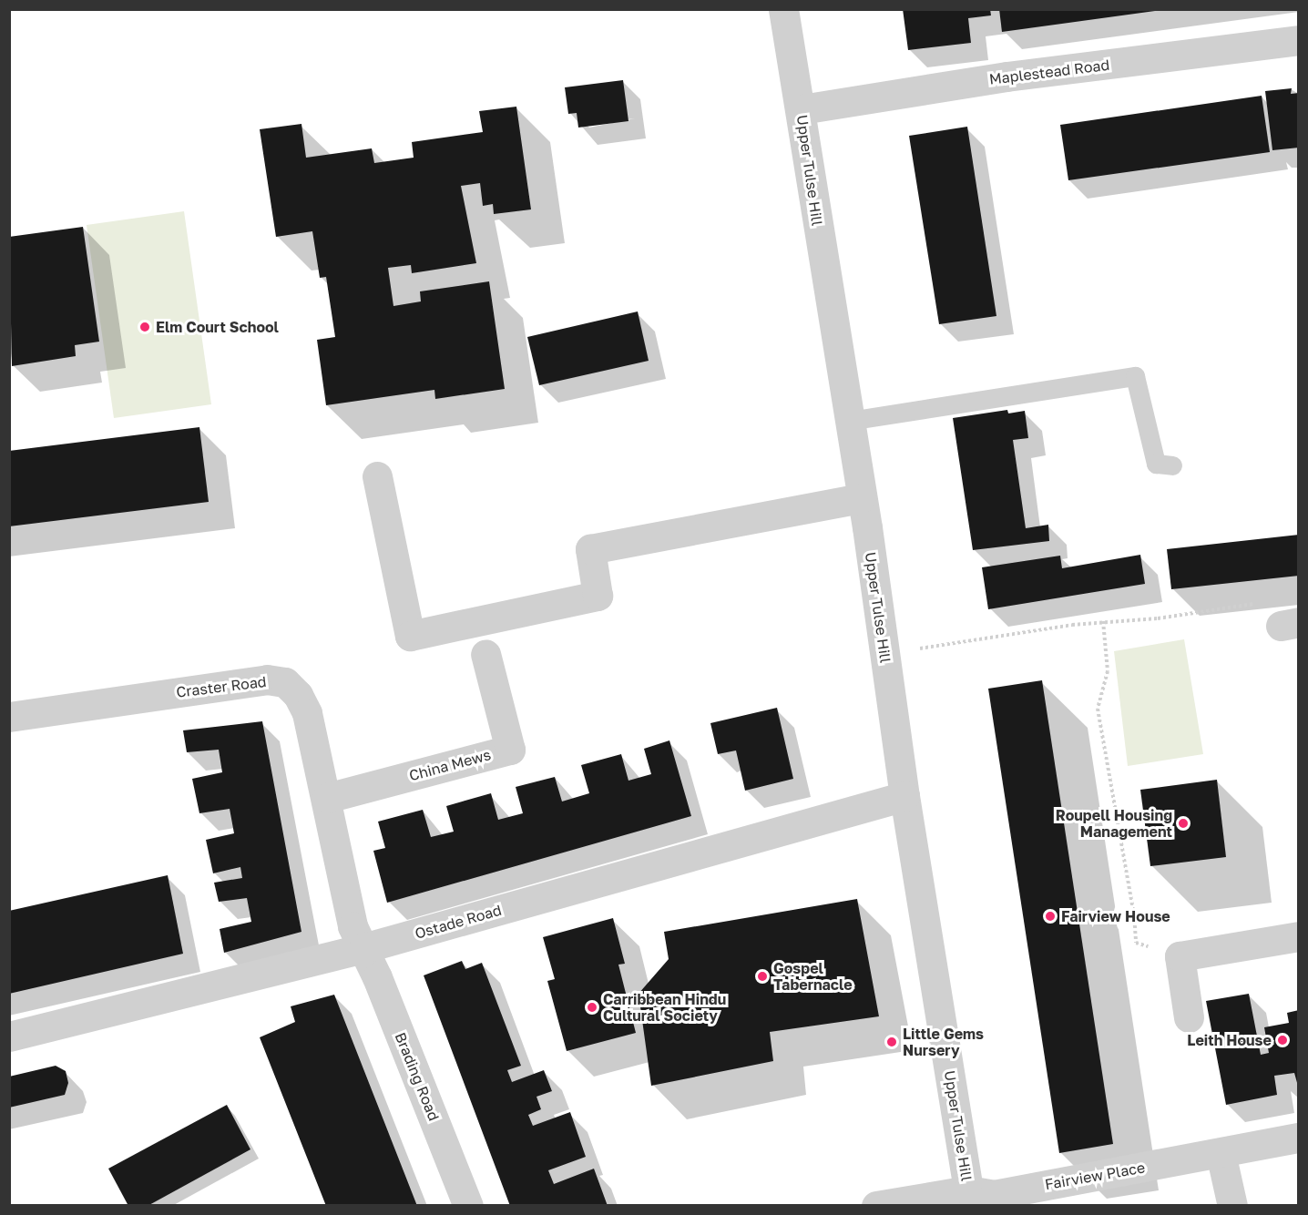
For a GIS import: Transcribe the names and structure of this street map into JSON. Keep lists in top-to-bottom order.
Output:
{
  "streets": {
    "street": [
      "Maplestead Road",
      "Upper Tulse Hill",
      "Craster Road",
      "China Mews",
      "Ostade Road",
      "Brading Road",
      "Fairview Place"
    ]
  },
  "crossings": [
    ["Maplestead Road", "Upper Tulse Hill"],
    ["Upper Tulse Hill", "Ostade Road"],
    ["Upper Tulse Hill", "Fairview Place"],
    ["Craster Road", "China Mews"],
    ["Craster Road", "Ostade Road"],
    ["Craster Road", "Brading Road"],
    ["Ostade Road", "Brading Road"]
  ],
  "places": [
    "Elm Court School",
    "Roupell Housing Management",
    "Fairview House",
    "Gospel Tabernacle",
    "Carribbean Hindu Cultural Society",
    "Leith House",
    "Little Gems Nursery"
  ]
}
